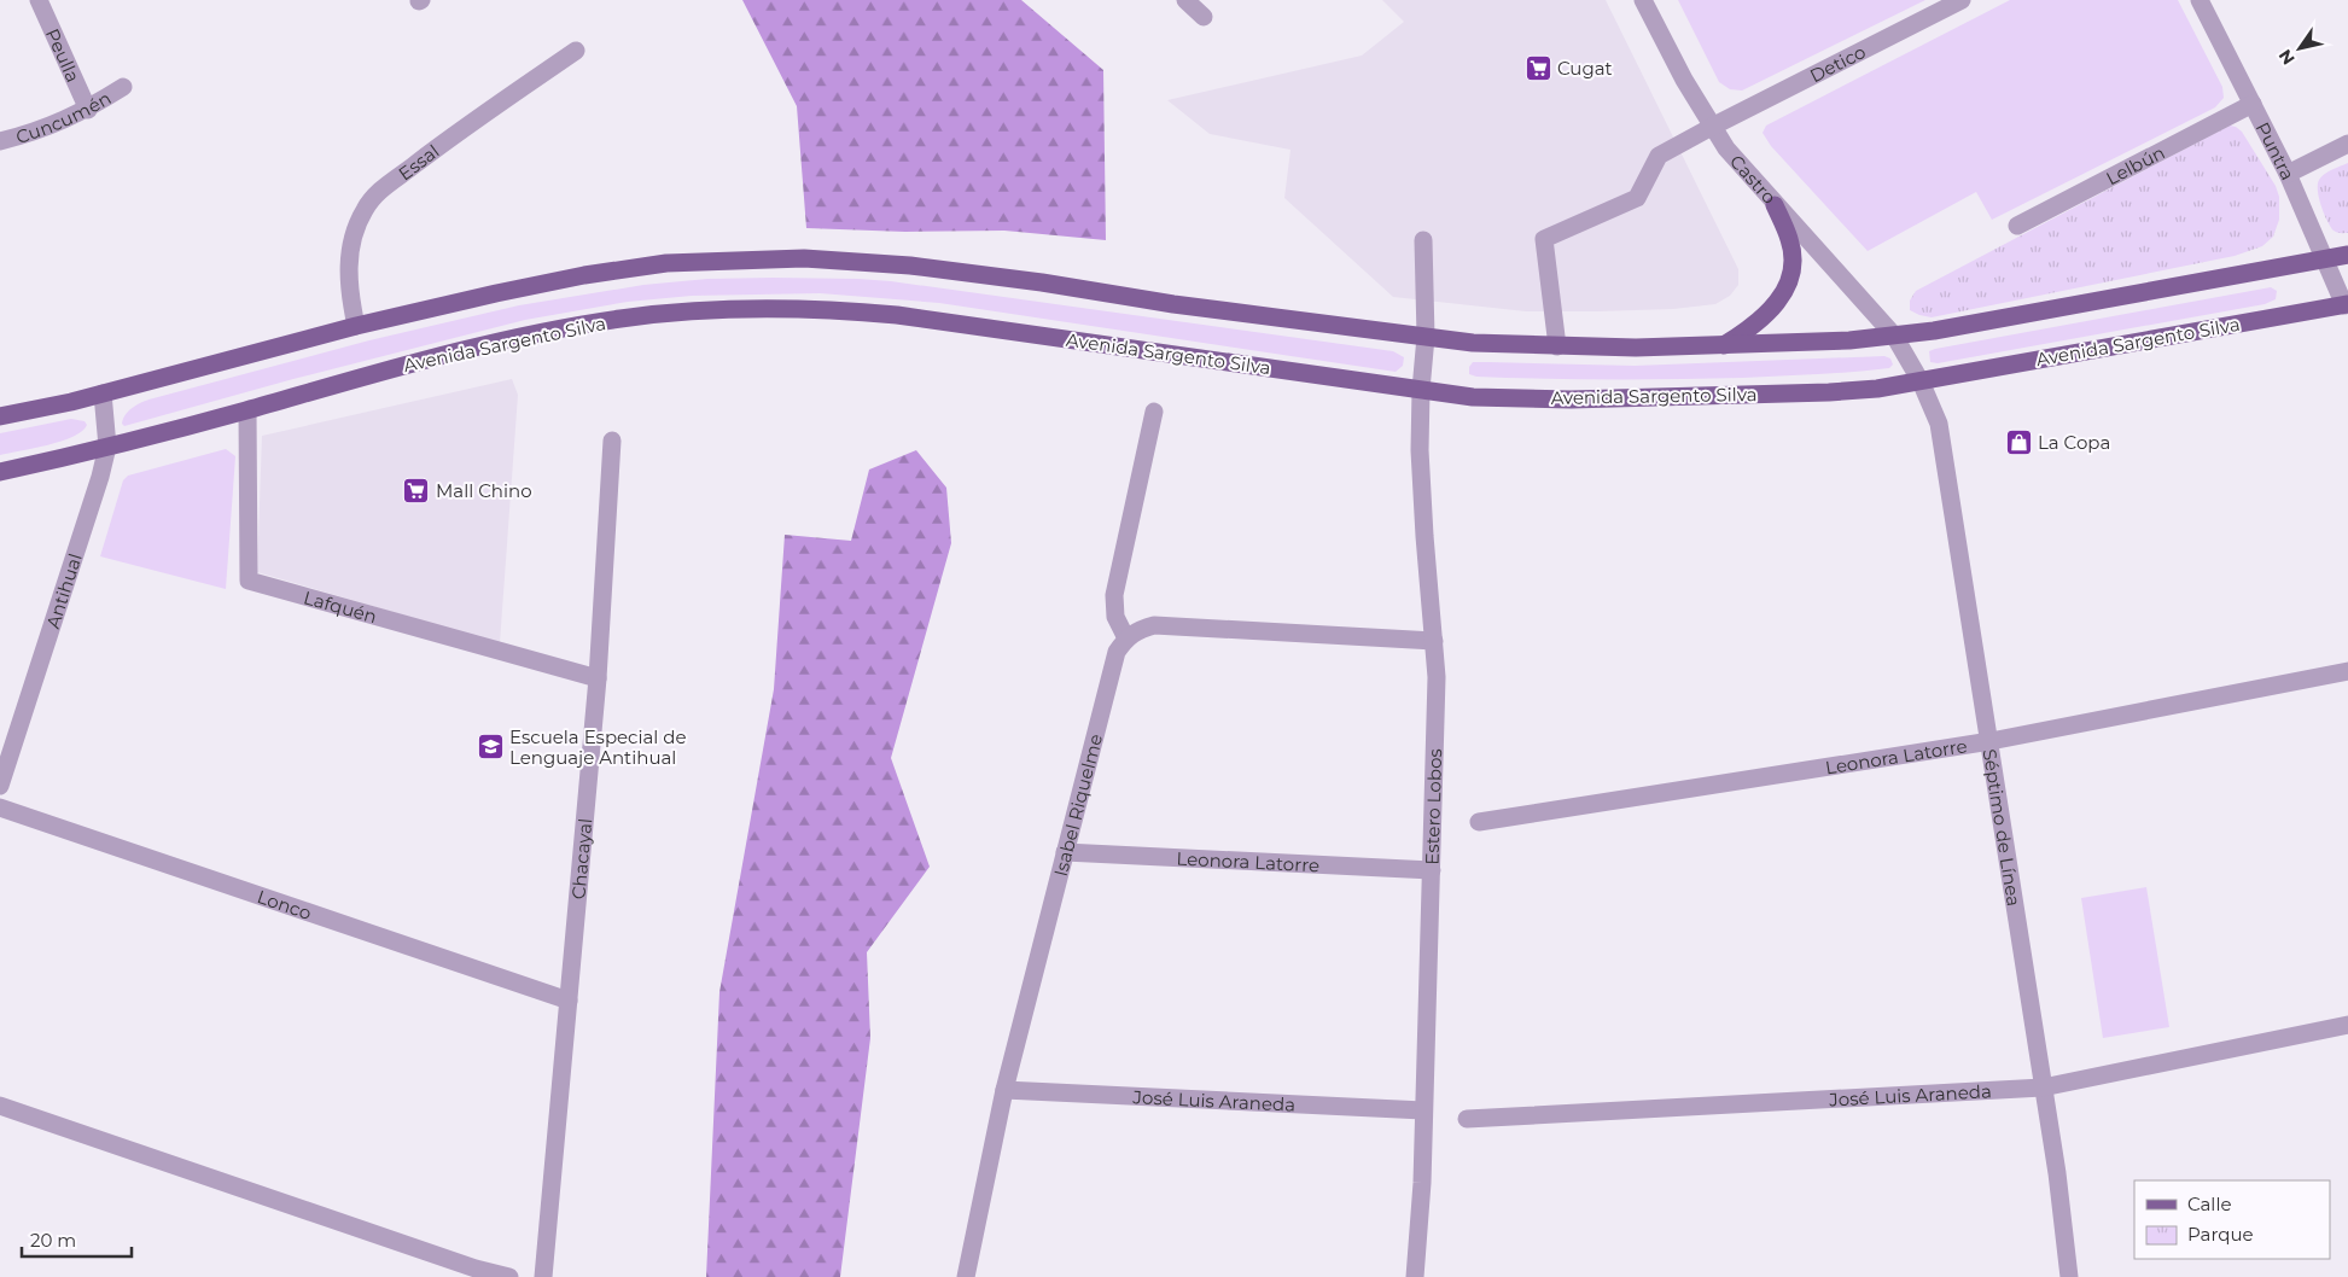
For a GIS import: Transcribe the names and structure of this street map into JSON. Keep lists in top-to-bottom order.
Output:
{
  "streets": {
    "main road": ["Avenida Sargento Silva"],
    "street": [
      "Peulla",
      "Detico",
      "Cuncumén",
      "Puntra",
      "Essal",
      "Lelbún",
      "Castro",
      "Antihual",
      "Lafquén",
      "Leonora Latorre",
      "Isabel Riquelme",
      "Estero Lobos",
      "Séptimo de Línea",
      "Chacayal",
      "Lonco",
      "José Luis Araneda"
    ]
  },
  "crossings": [
    ["Peulla", "Cuncumén"],
    ["Detico", "Castro"],
    ["Puntra", "Lelbún"],
    ["Puntra", "Avenida Sargento Silva"],
    ["Castro", "Avenida Sargento Silva"],
    ["Castro", "Séptimo de Línea"],
    ["Avenida Sargento Silva", "Antihual"],
    ["Avenida Sargento Silva", "Lafquén"],
    ["Avenida Sargento Silva", "Estero Lobos"],
    ["Avenida Sargento Silva", "Séptimo de Línea"],
    ["Lafquén", "Chacayal"],
    ["Leonora Latorre", "Isabel Riquelme"],
    ["Leonora Latorre", "Estero Lobos"],
    ["Leonora Latorre", "Séptimo de Línea"],
    ["Isabel Riquelme", "José Luis Araneda"],
    ["Estero Lobos", "José Luis Araneda"],
    ["Séptimo de Línea", "José Luis Araneda"],
    ["Chacayal", "Lonco"]
  ],
  "places": {
    "supermarket": ["Cugat", "Mall Chino"],
    "shop": ["La Copa"],
    "school or university": ["Escuela Especial de Lenguaje Antihual"]
  },
  "legend": ["Calle", "Parque"],
  "scale_bar": "20 m",
  "north": "bottom left"
}
